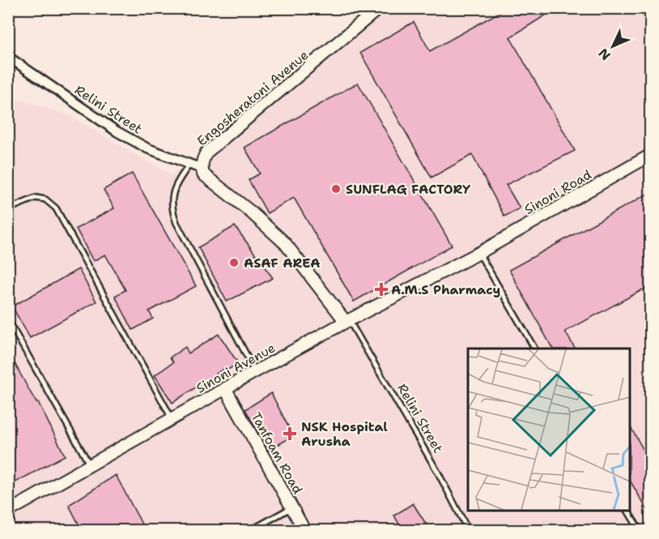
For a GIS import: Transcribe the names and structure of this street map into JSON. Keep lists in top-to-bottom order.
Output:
{
  "streets": {
    "street": [
      "Engosheratoni Avenue",
      "Relini Street",
      "Sinoni Road",
      "Sinoni Avenue",
      "Tanfoam Road"
    ]
  },
  "crossings": [
    ["Engosheratoni Avenue", "Relini Street"],
    ["Engosheratoni Avenue", "Sinoni Avenue"],
    ["Relini Street", "Sinoni Avenue"],
    ["Sinoni Road", "Sinoni Avenue"],
    ["Sinoni Avenue", "Tanfoam Road"]
  ],
  "places": {
    "other": ["SUNFLAG FACTORY", "ASAF AREA"],
    "health": ["A.M.S Pharmacy", "NSK Hospital Arusha"]
  },
  "north": "bottom left"
}
